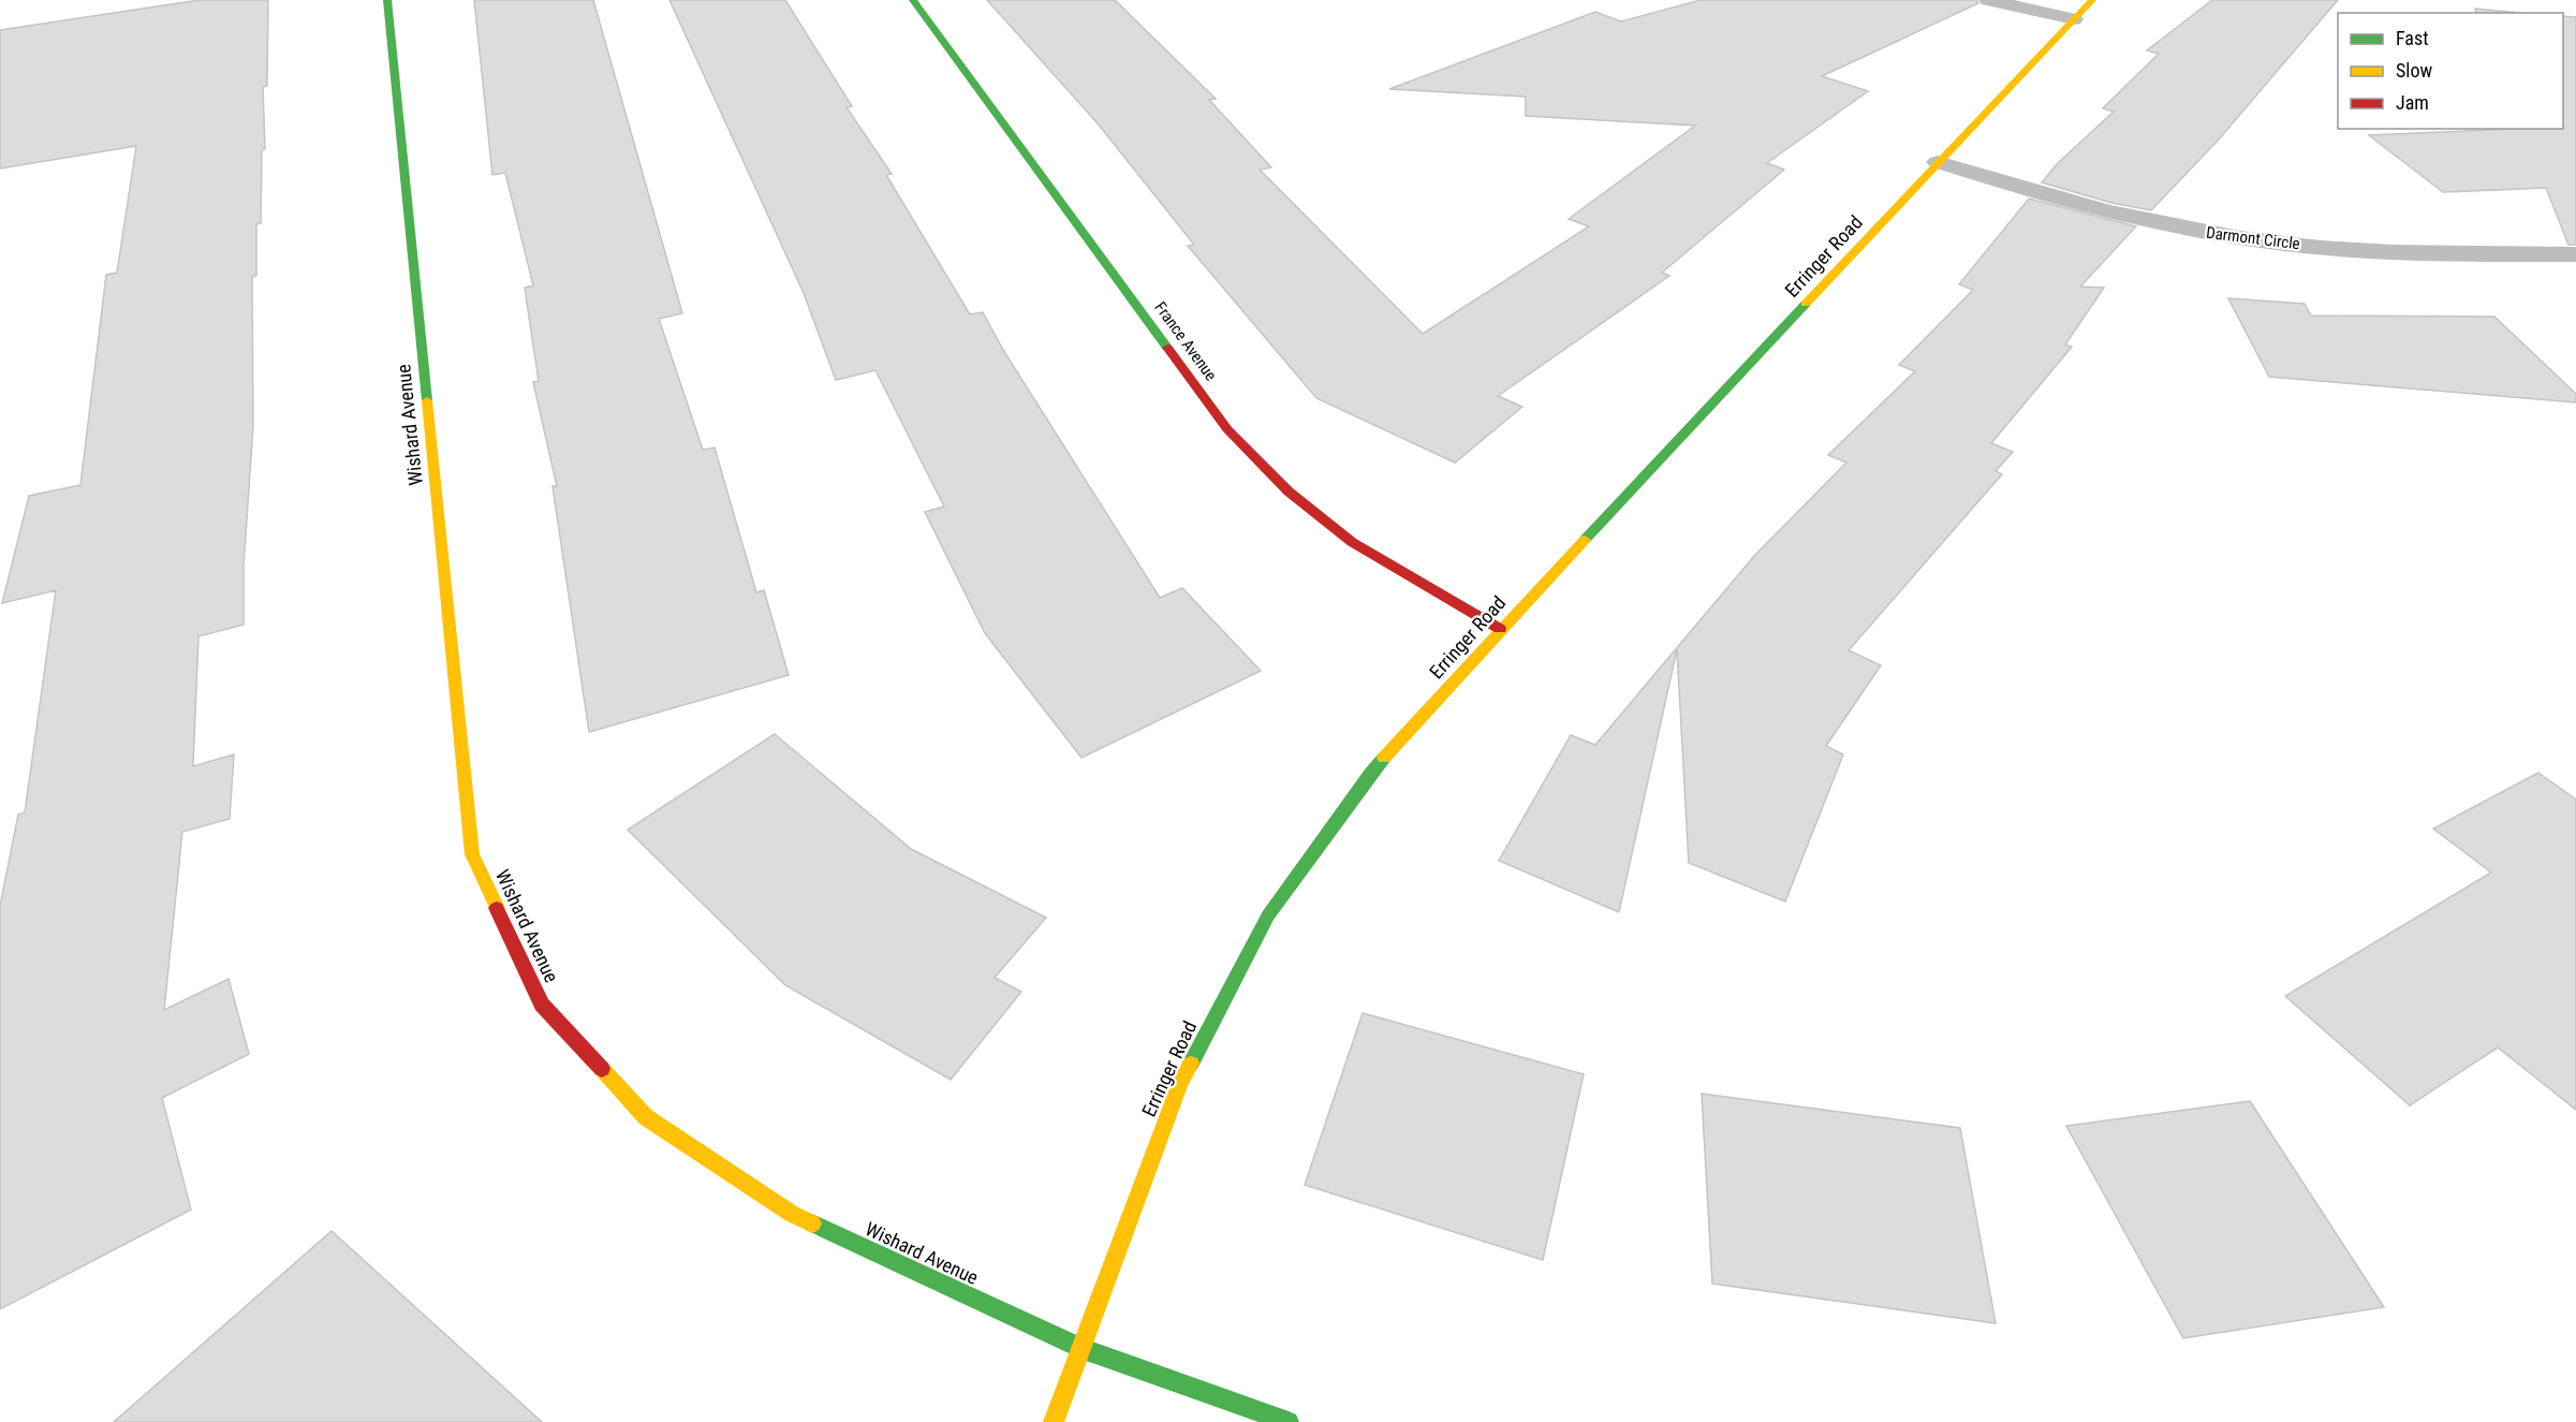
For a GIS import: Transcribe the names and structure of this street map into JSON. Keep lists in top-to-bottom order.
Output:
{
  "streets": {
    "street": [
      "Darmont Circle",
      "Erringer Road",
      "France Avenue",
      "Wishard Avenue"
    ]
  },
  "crossings": [
    ["Darmont Circle", "Erringer Road"],
    ["Erringer Road", "France Avenue"],
    ["Erringer Road", "Wishard Avenue"]
  ],
  "legend": ["Fast", "Slow", "Jam"]
}
